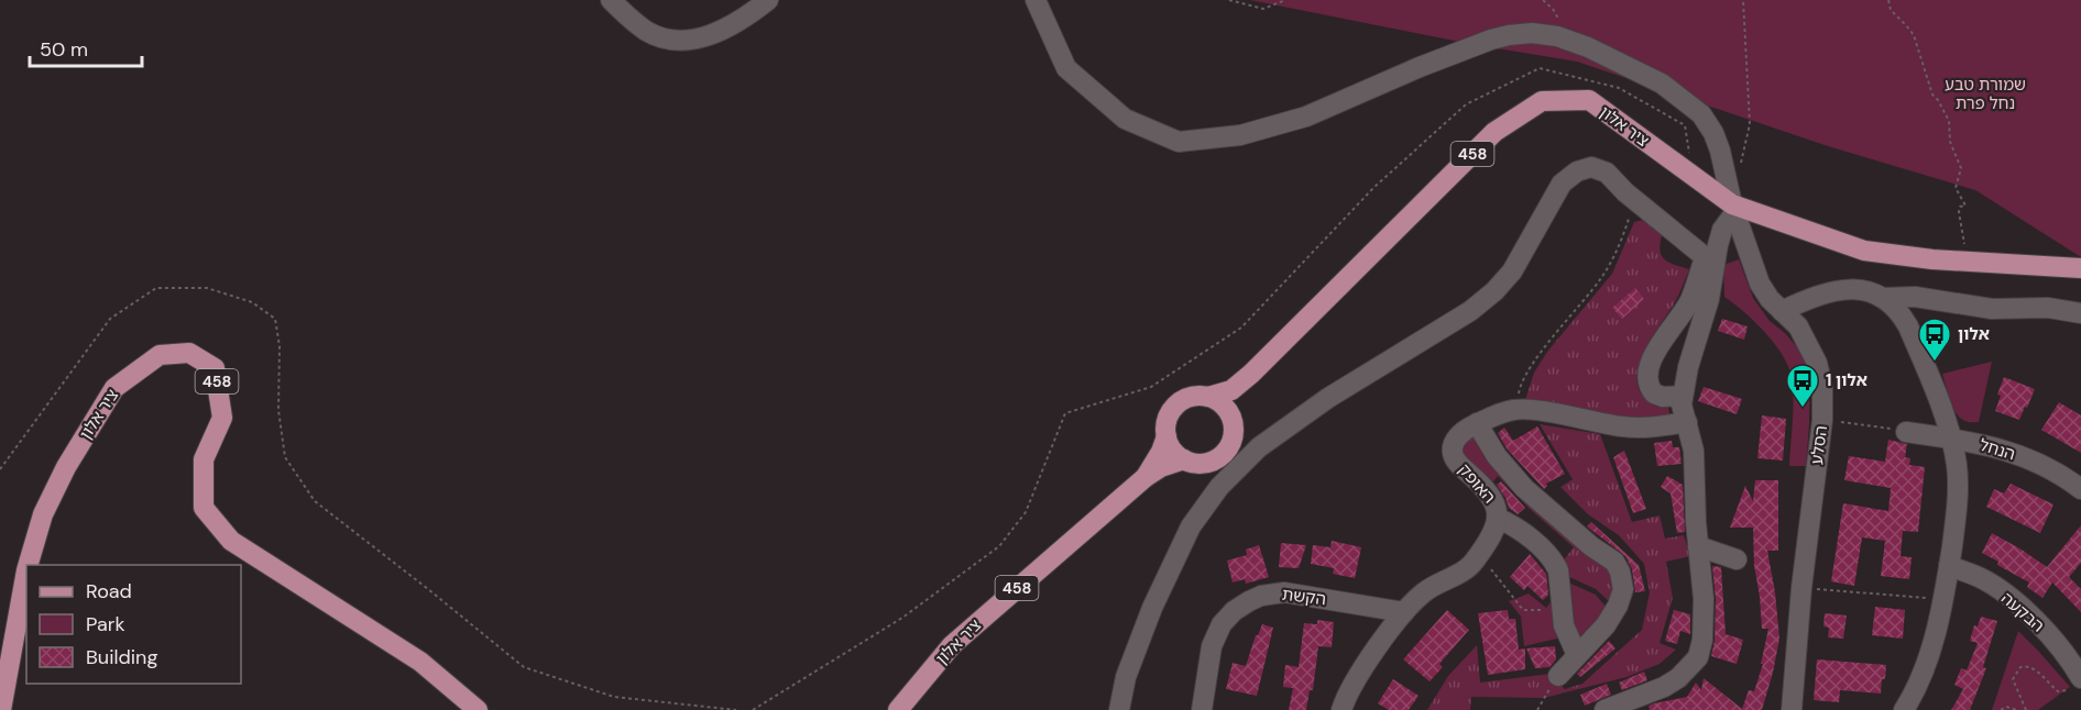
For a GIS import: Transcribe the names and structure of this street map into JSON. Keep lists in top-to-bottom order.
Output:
{
  "streets": {
    "main road": ["ציר אלון", "458"],
    "street": [
      "הסלע",
      "הנחל",
      "האופק",
      "הקשת",
      "הבקעה"
    ]
  },
  "crossings": [
    ["ציר אלון", "הסלע"],
    ["האופק", "הקשת"]
  ],
  "parks": ["שמורת טבע נחל פרת"],
  "places": {
    "bus stop": ["אלון", "אלון 1"]
  },
  "legend": ["Road", "Park", "Building"],
  "scale_bar": "50 m"
}
